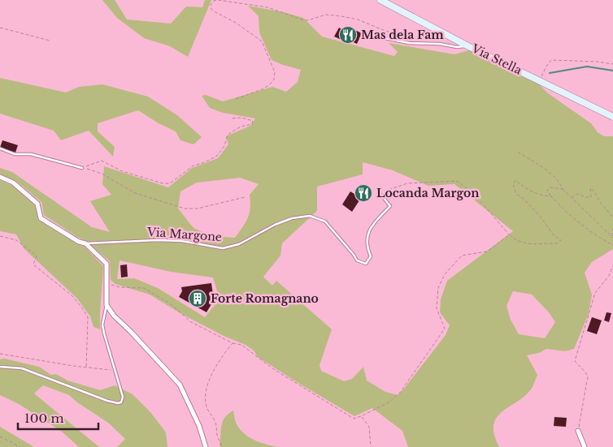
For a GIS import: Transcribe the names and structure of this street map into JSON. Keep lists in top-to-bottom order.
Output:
{
  "streets": {
    "main road": ["Via Stella"],
    "street": ["Via Margone"]
  },
  "places": {
    "restaurant": ["Mas dela Fam", "Locanda Margon"],
    "building": ["Forte Romagnano"]
  },
  "scale_bar": "100 m"
}
